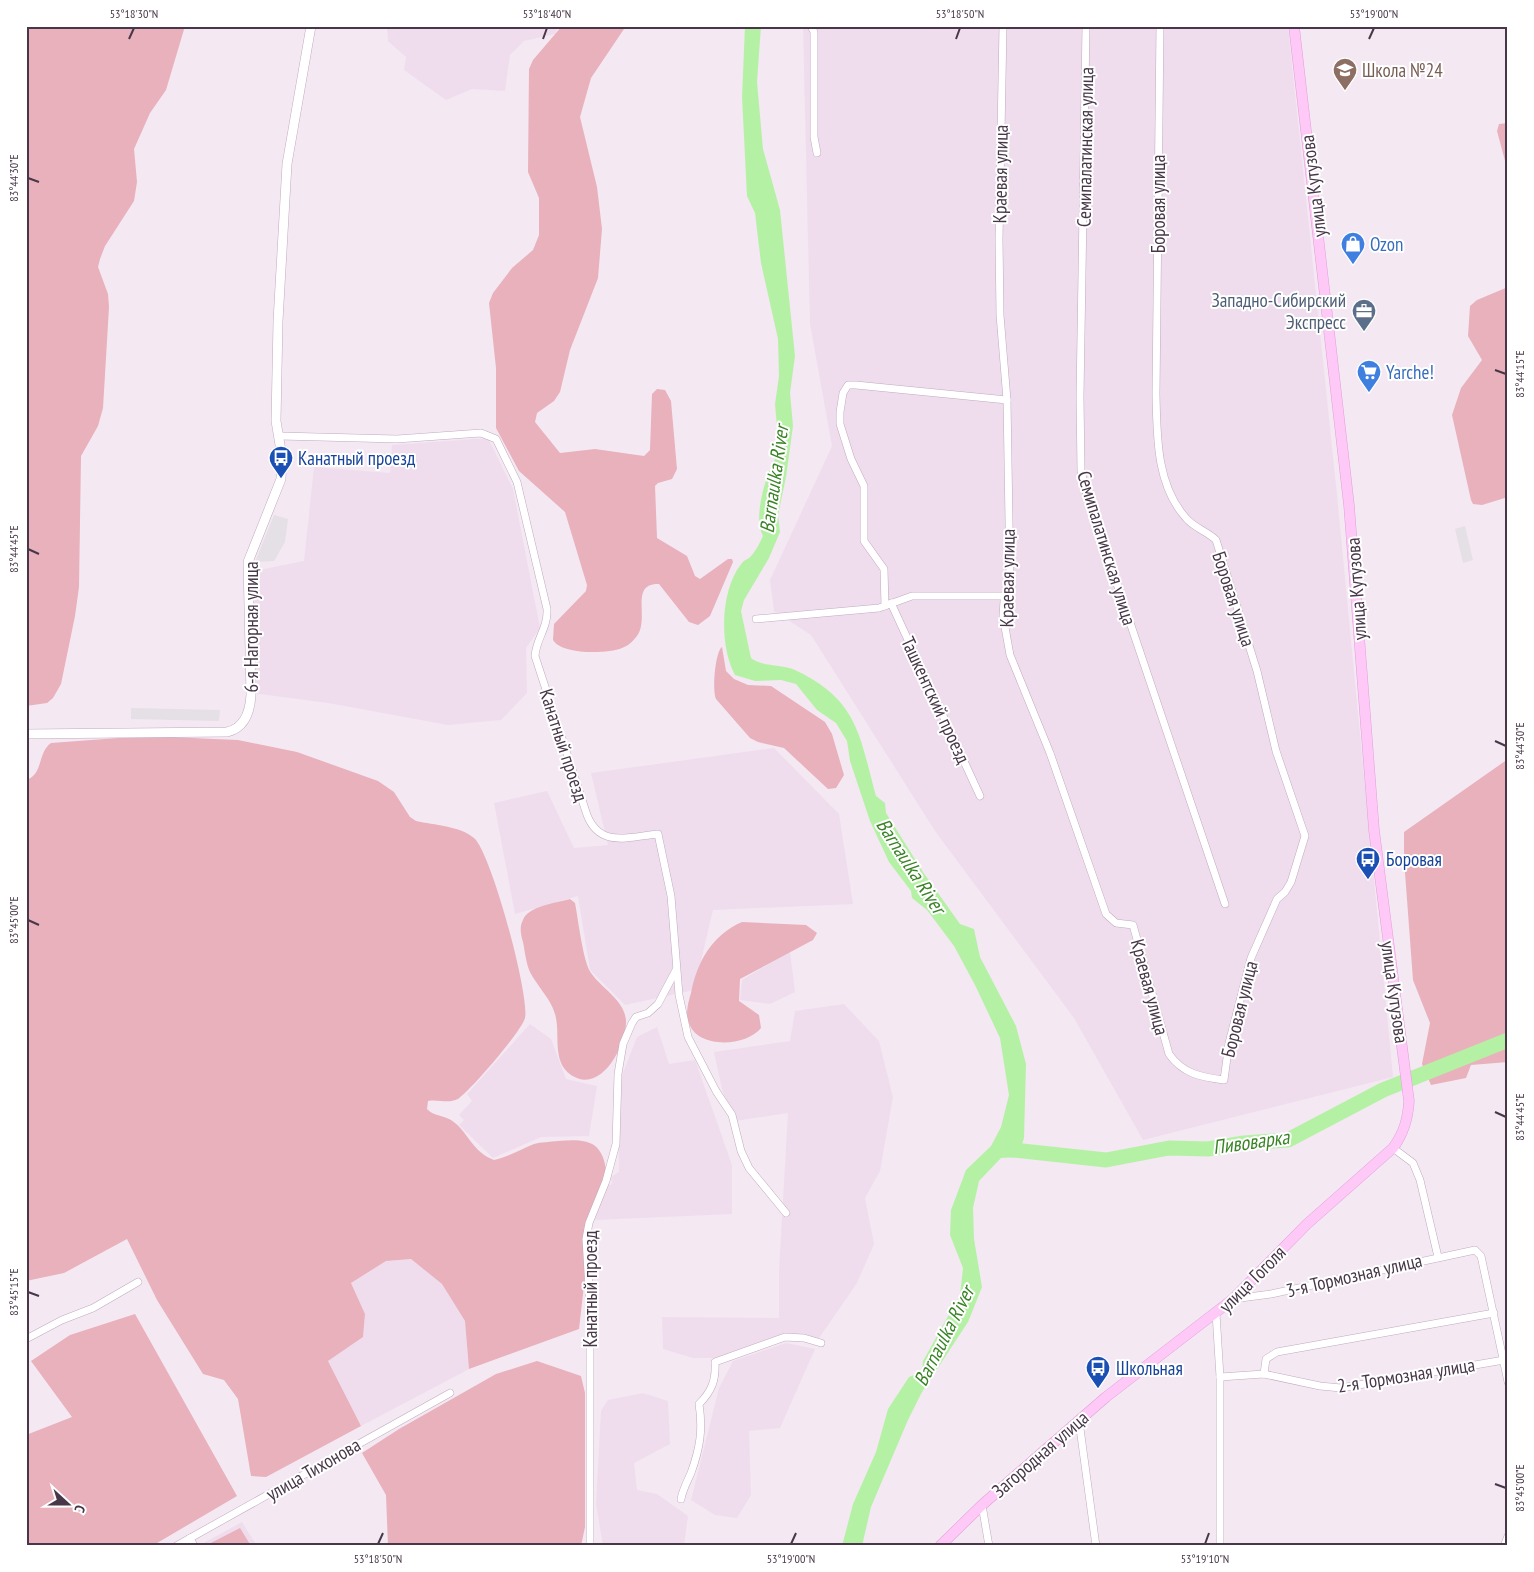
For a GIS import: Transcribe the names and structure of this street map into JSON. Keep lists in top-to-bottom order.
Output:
{
  "streets": {
    "main road": ["улица Кутузова", "улица Гоголя", "Загородная улица"],
    "street": [
      "Семипалатинская улица",
      "Краевая улица",
      "Боровая улица",
      "6-я Нагорная улица",
      "Ташкентский проезд",
      "Канатный проезд",
      "3-я Тормозная улица",
      "2-я Тормозная улица",
      "улица Тихонова"
    ]
  },
  "crossings": [
    ["Краевая улица", "Боровая улица"],
    ["Краевая улица", "Ташкентский проезд"],
    ["улица Кутузова", "улица Гоголя"],
    ["6-я Нагорная улица", "Канатный проезд"],
    ["3-я Тормозная улица", "улица Гоголя"],
    ["улица Гоголя", "2-я Тормозная улица"],
    ["улица Гоголя", "Загородная улица"]
  ],
  "water": ["Barnaulka River", "Пивоварка"],
  "places": {
    "school or university": ["Школа №24"],
    "shop": ["Ozon"],
    "office": ["Западно-Сибирский Экспресс"],
    "supermarket": ["Yarche!"],
    "bus stop": ["Канатный проезд", "Боровая", "Школьная"]
  },
  "north": "right",
  "coordinates": [
    "53°18'30\"N",
    "53°18'40\"N",
    "53°18'50\"N",
    "53°19'00\"N",
    "83°44'30\"E",
    "83°44'15\"E",
    "83°44'45\"E",
    "83°45'00\"E",
    "83°45'15\"E",
    "53°19'10\"N"
  ]
}
